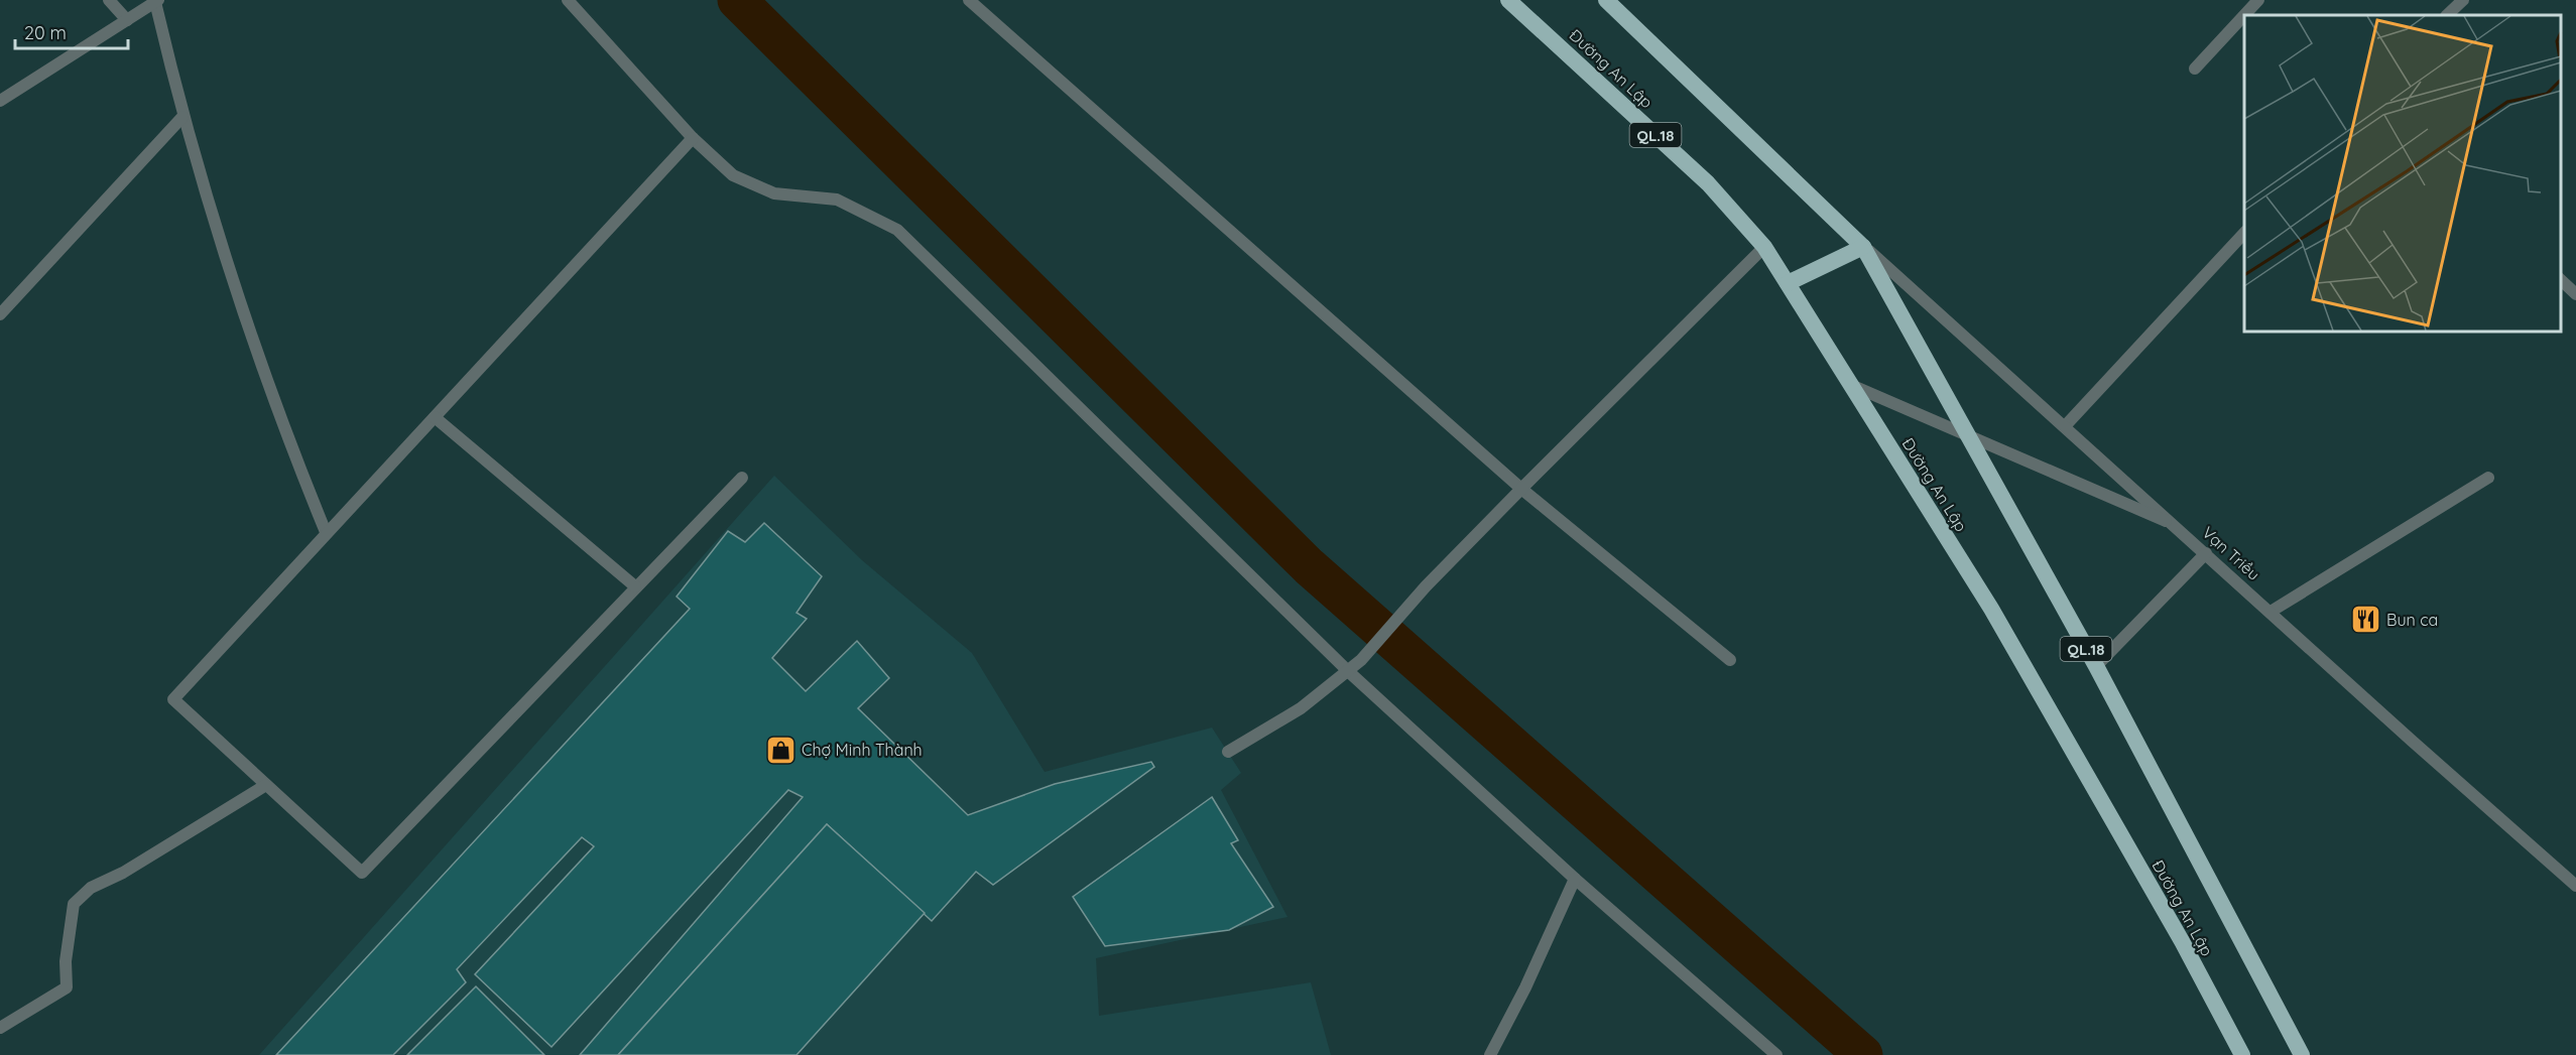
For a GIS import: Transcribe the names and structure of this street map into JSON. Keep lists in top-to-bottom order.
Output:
{
  "streets": {
    "highway": ["Đường An Lập", "QL.18"],
    "street": ["Vạn Triều"]
  },
  "crossings": [
    ["QL.18", "Vạn Triều"]
  ],
  "places": {
    "restaurant": ["Bun ca"],
    "shop": ["Chợ Minh Thành"]
  },
  "scale_bar": "20 m"
}
